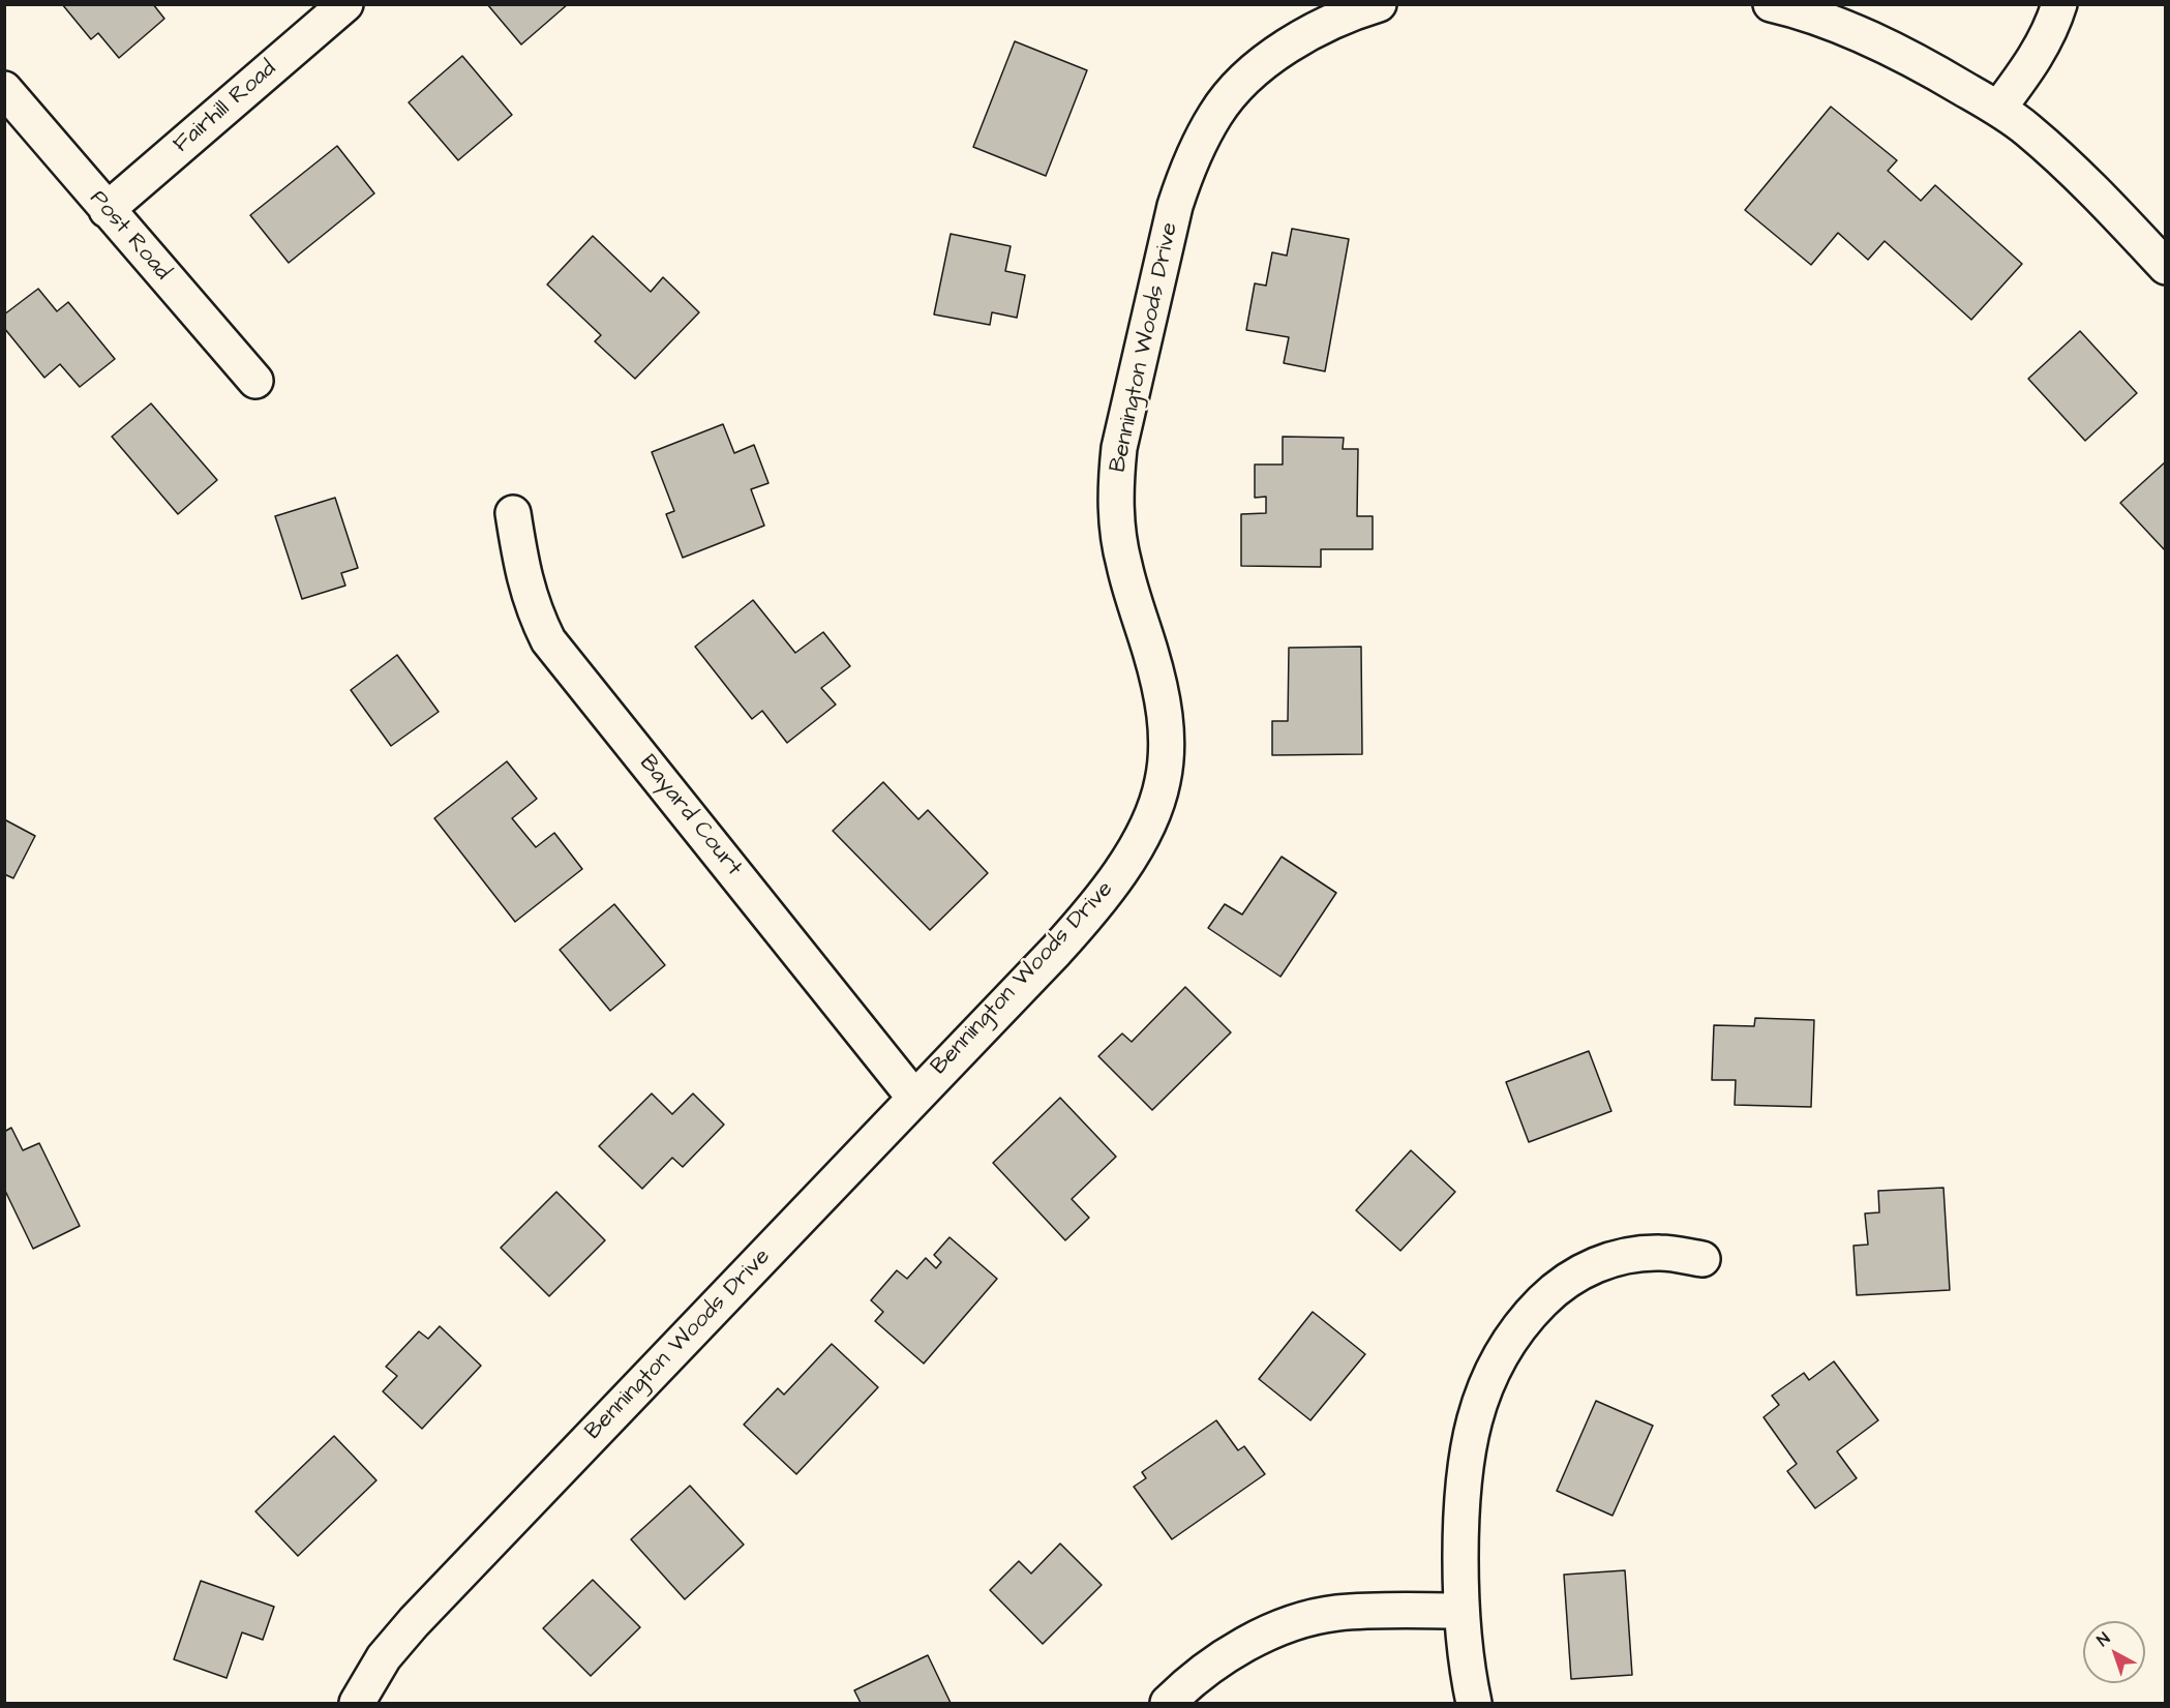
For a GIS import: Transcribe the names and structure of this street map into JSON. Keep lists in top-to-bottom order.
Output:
{
  "streets": {
    "street": [
      "Fairhill Road",
      "Post Road",
      "Bennington Woods Drive",
      "Bayard Court"
    ]
  },
  "crossings": [
    ["Fairhill Road", "Post Road"],
    ["Bennington Woods Drive", "Bayard Court"]
  ],
  "north": "top left"
}
